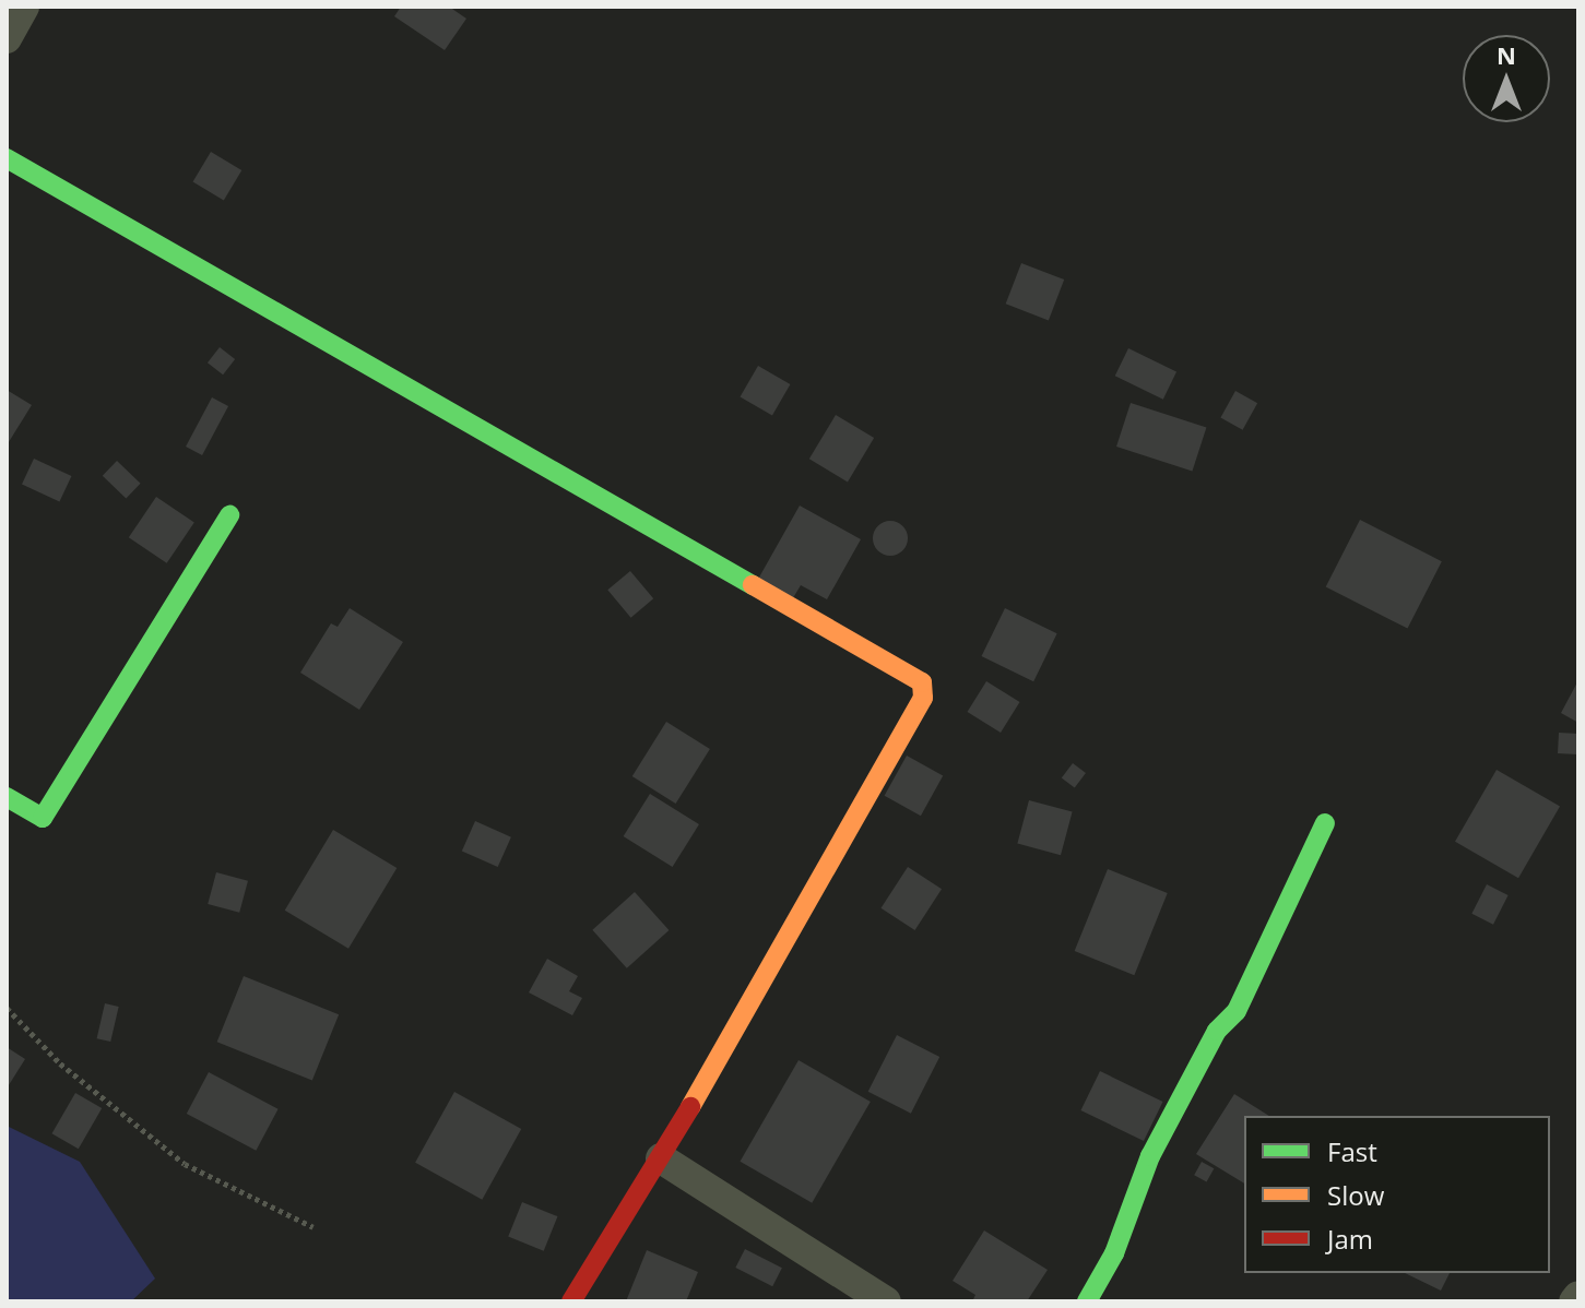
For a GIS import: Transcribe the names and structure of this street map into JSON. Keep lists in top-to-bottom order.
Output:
{
  "legend": ["Fast", "Slow", "Jam"],
  "north": "top"
}
